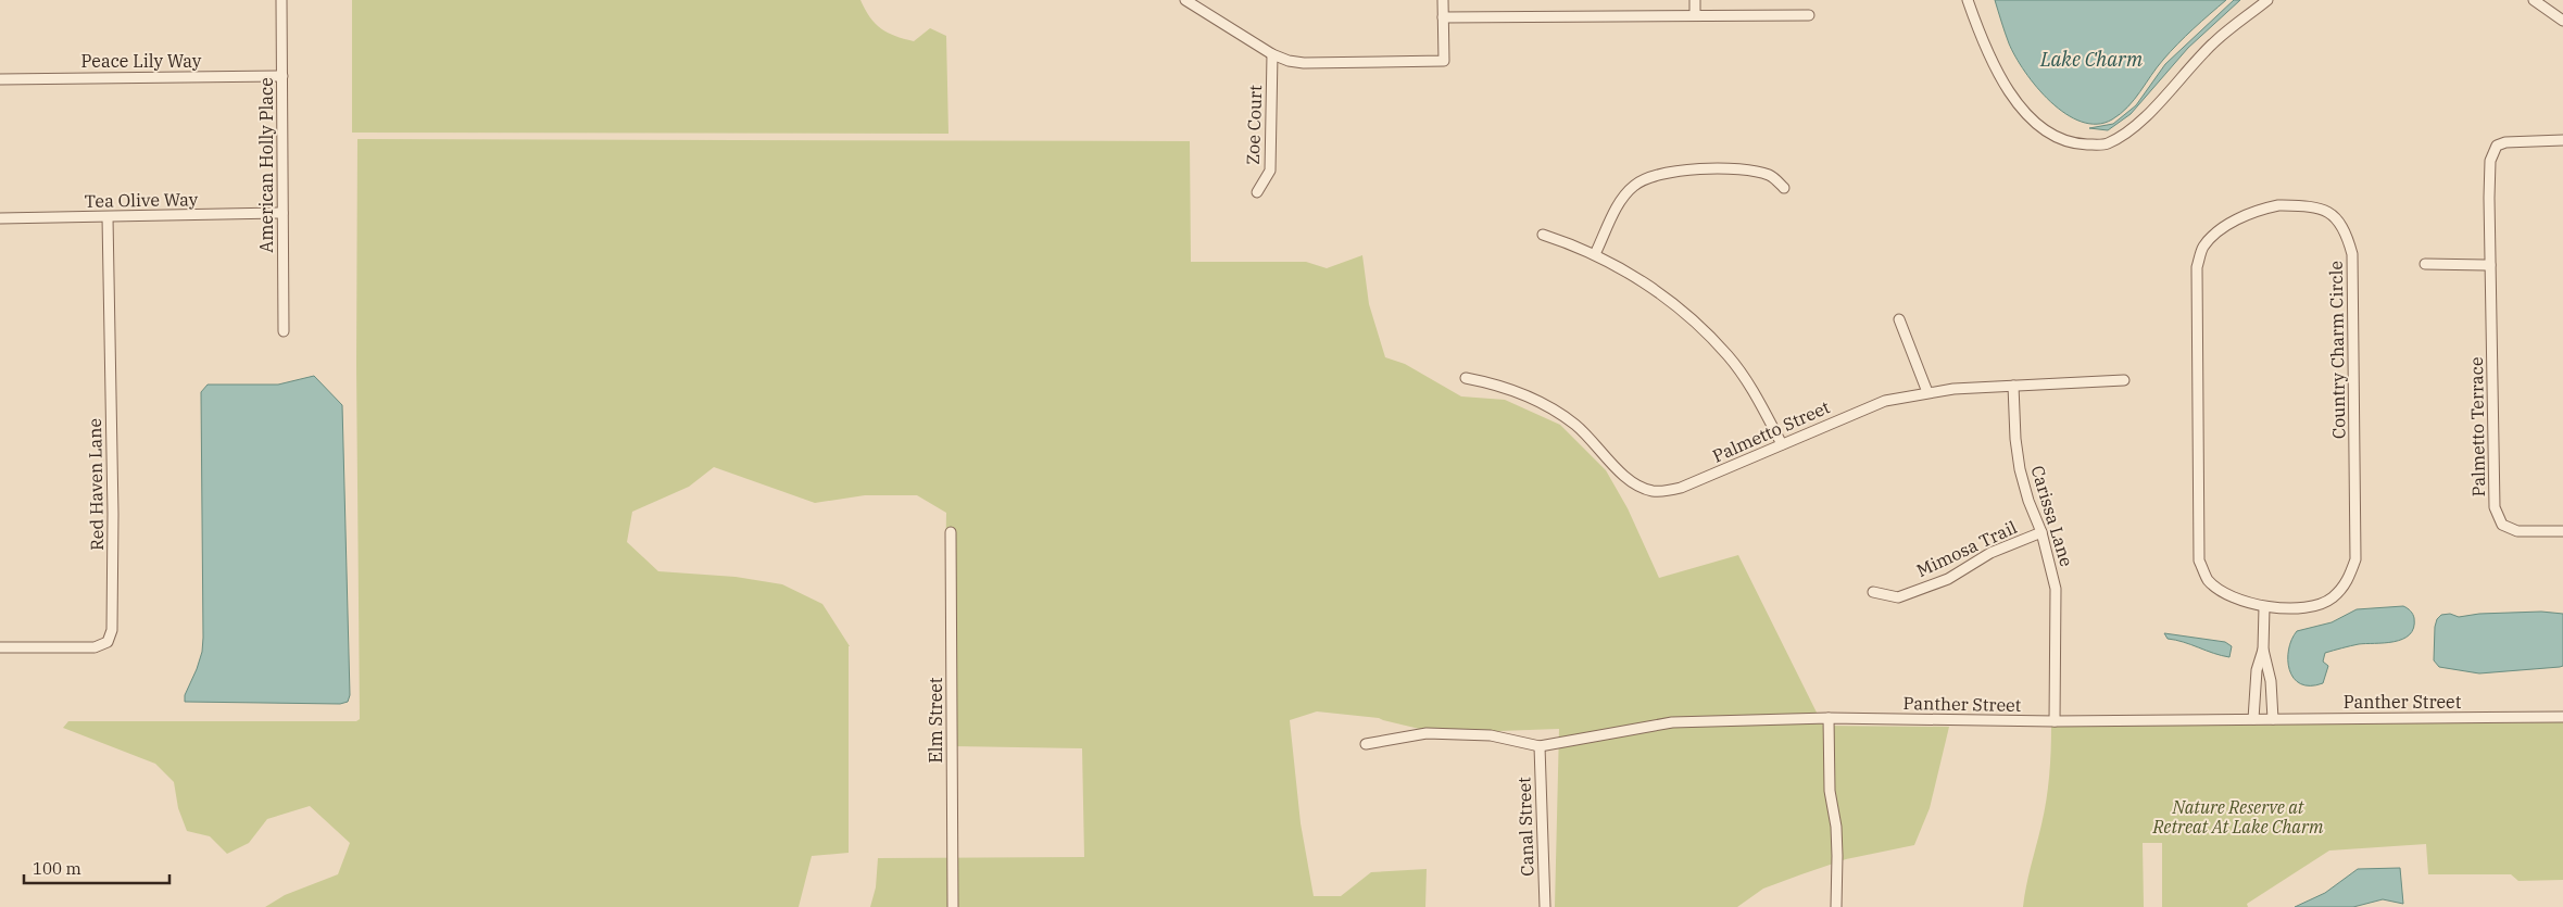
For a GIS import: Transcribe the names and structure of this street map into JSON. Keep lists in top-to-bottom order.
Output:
{
  "streets": {
    "street": [
      "Peace Lily Way",
      "Zoe Court",
      "American Holly Place",
      "Tea Olive Way",
      "Country Charm Circle",
      "Palmetto Terrace",
      "Palmetto Street",
      "Red Haven Lane",
      "Carissa Lane",
      "Mimosa Trail",
      "Panther Street",
      "Elm Street",
      "Canal Street"
    ]
  },
  "crossings": [
    ["Peace Lily Way", "American Holly Place"],
    ["American Holly Place", "Tea Olive Way"],
    ["Tea Olive Way", "Red Haven Lane"],
    ["Palmetto Street", "Carissa Lane"],
    ["Carissa Lane", "Mimosa Trail"],
    ["Carissa Lane", "Panther Street"],
    ["Panther Street", "Canal Street"]
  ],
  "water": ["Lake Charm"],
  "parks": ["Nature Reserve at Retreat At Lake Charm"],
  "scale_bar": "100 m"
}
